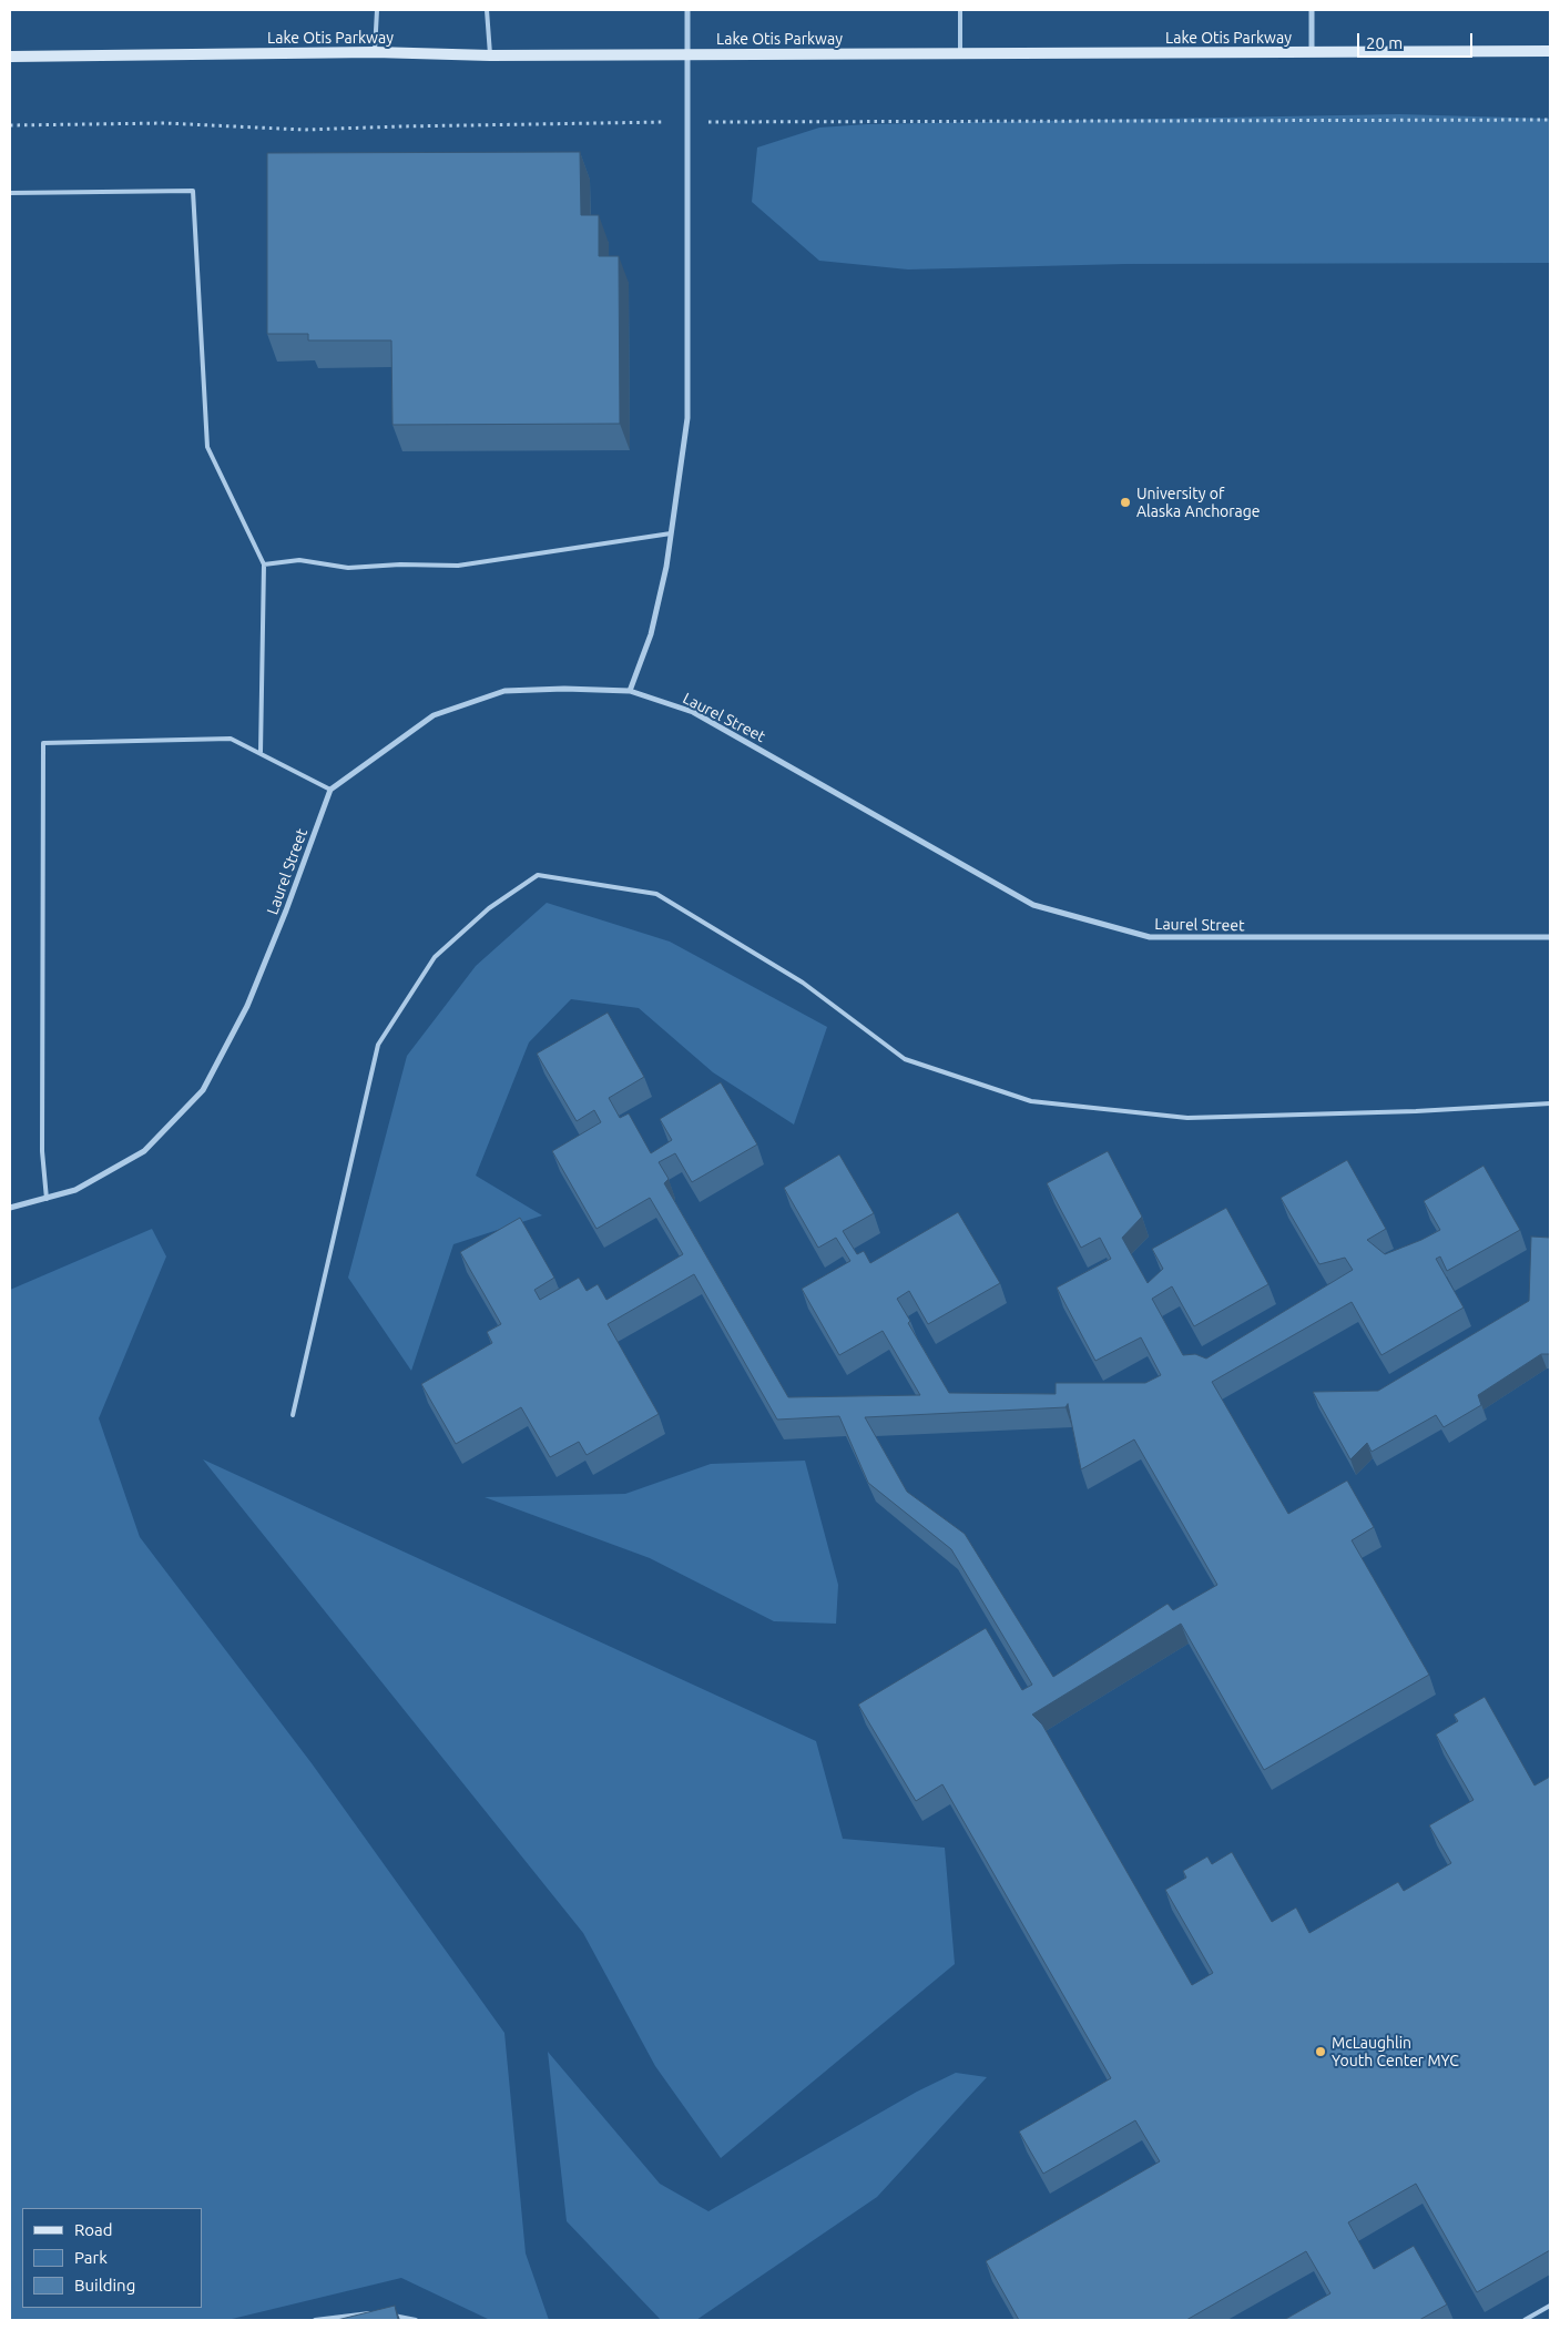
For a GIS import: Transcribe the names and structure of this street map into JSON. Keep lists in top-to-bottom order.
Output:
{
  "streets": {
    "main road": ["Lake Otis Parkway"],
    "street": ["Laurel Street"]
  },
  "places": ["University of Alaska Anchorage", "McLaughlin Youth Center MYC"],
  "legend": ["Road", "Park", "Building"],
  "scale_bar": "20 m"
}
